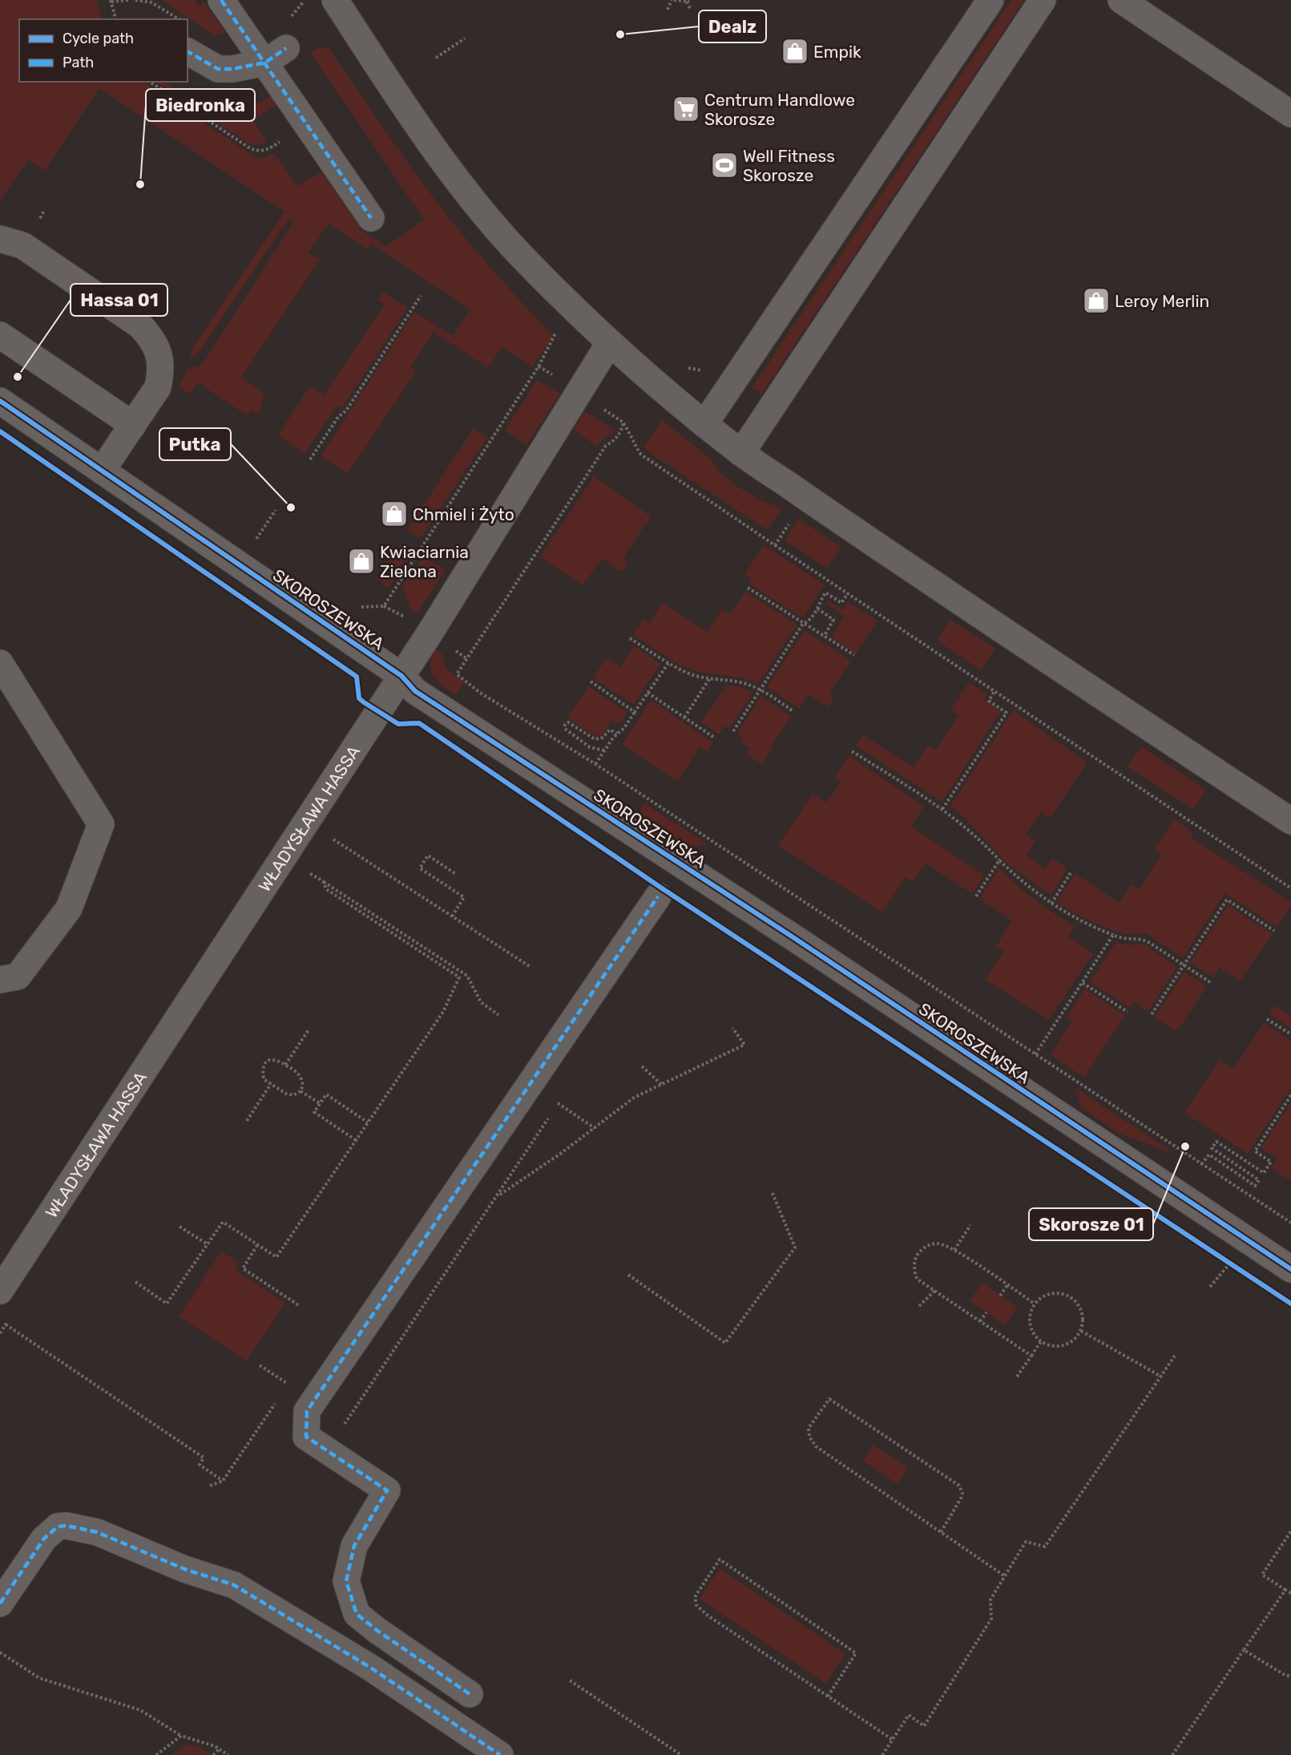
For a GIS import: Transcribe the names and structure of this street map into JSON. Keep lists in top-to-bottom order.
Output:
{
  "streets": {
    "street": ["SKOROSZEWSKA", "WŁADYSŁAWA HASSA"]
  },
  "crossings": [
    ["SKOROSZEWSKA", "WŁADYSŁAWA HASSA"]
  ],
  "places": {
    "other": [
      "Dealz",
      "Biedronka",
      "Hassa 01",
      "Putka",
      "Skorosze 01"
    ],
    "shop": [
      "Empik",
      "Leroy Merlin",
      "Chmiel i Żyto",
      "Kwiaciarnia Zielona"
    ],
    "supermarket": ["Centrum Handlowe Skorosze"],
    "sports": ["Well Fitness Skorosze"]
  },
  "legend": ["Cycle path", "Path"]
}
